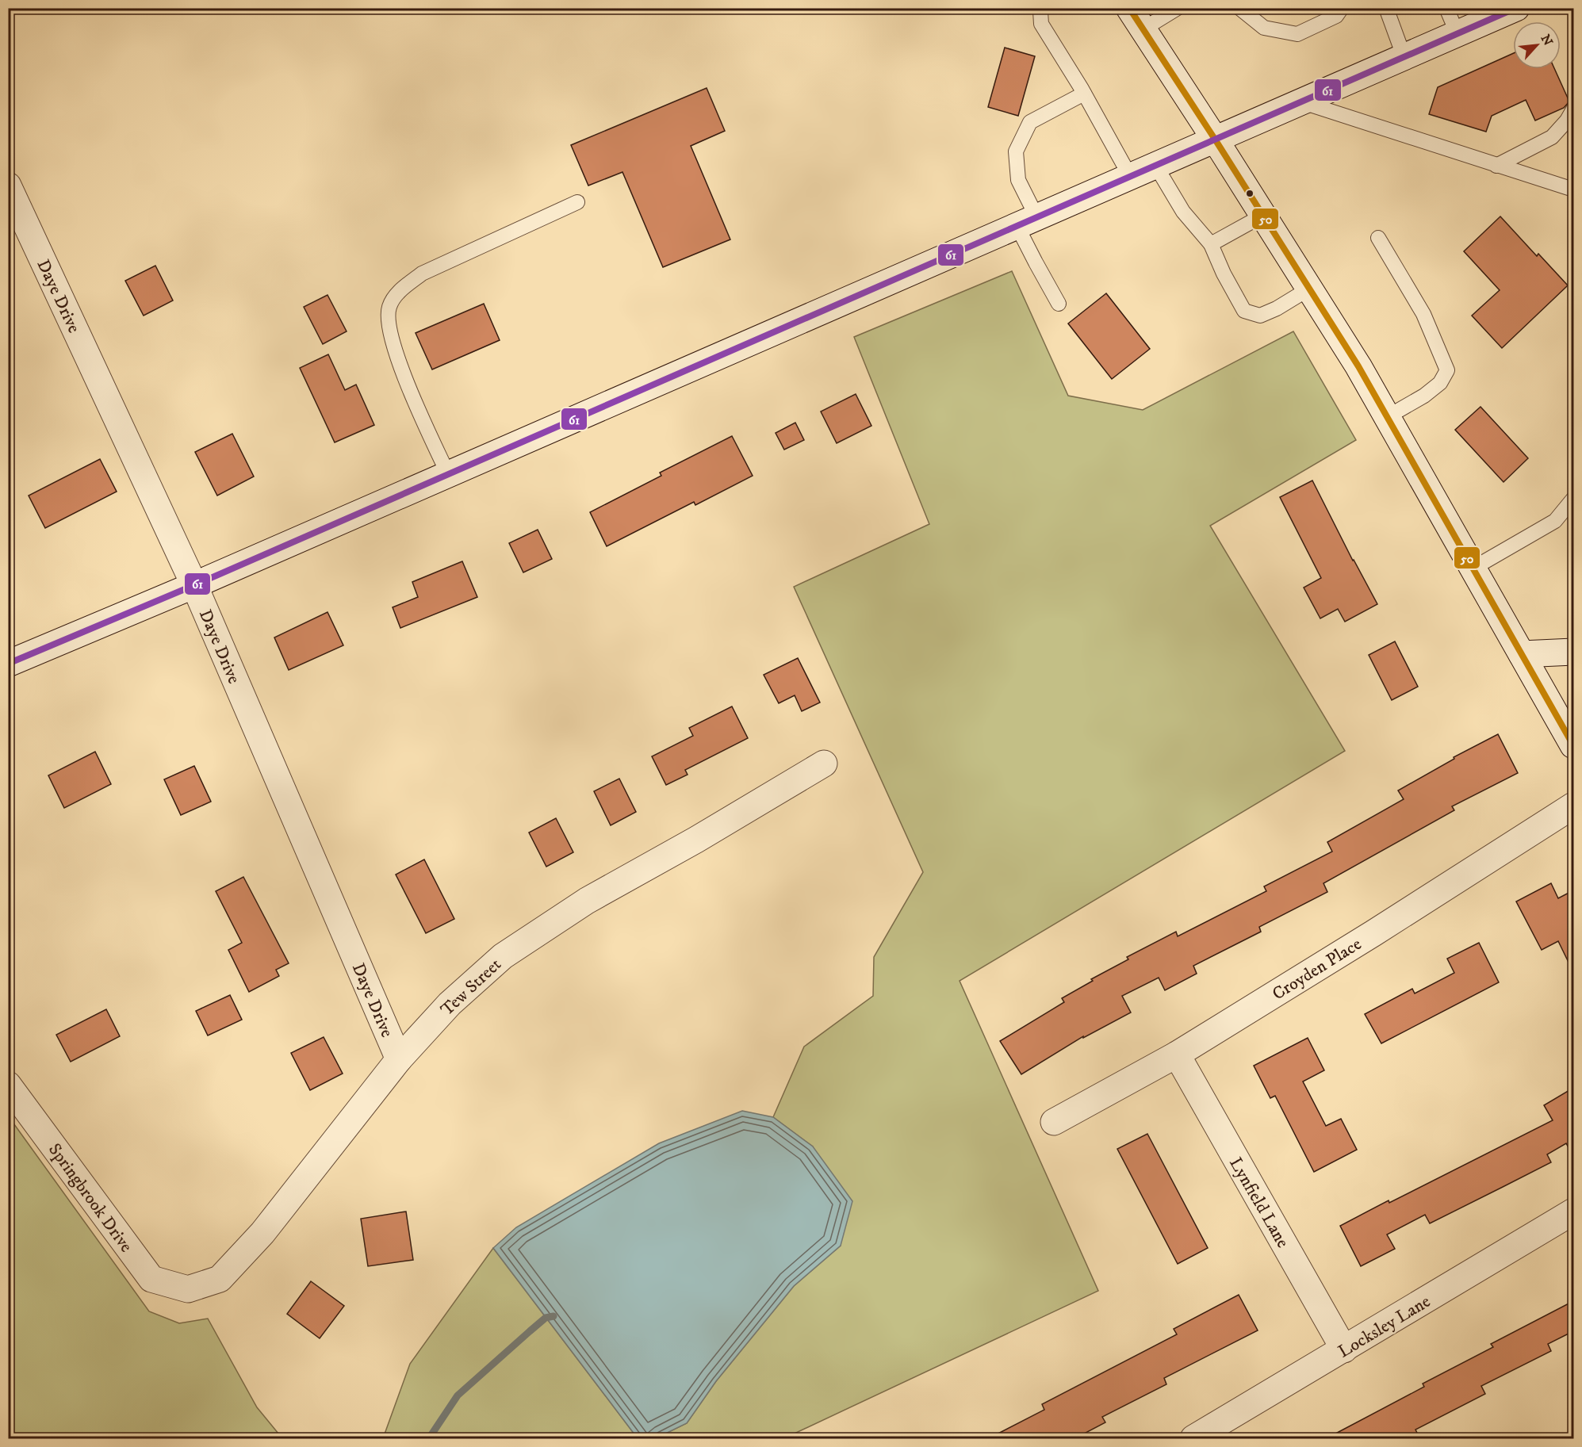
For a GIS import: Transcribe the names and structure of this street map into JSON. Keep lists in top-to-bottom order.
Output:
{
  "streets": {
    "street": [
      "Daye Drive",
      "Croyden Place",
      "Tew Street",
      "Springbrook Drive",
      "Lynfield Lane",
      "Locksley Lane"
    ]
  },
  "crossings": [
    ["Daye Drive", "Tew Street"],
    ["Croyden Place", "Lynfield Lane"],
    ["Tew Street", "Springbrook Drive"],
    ["Lynfield Lane", "Locksley Lane"]
  ],
  "lines": ["transit line 50", "transit line 61"],
  "north": "top right"
}
